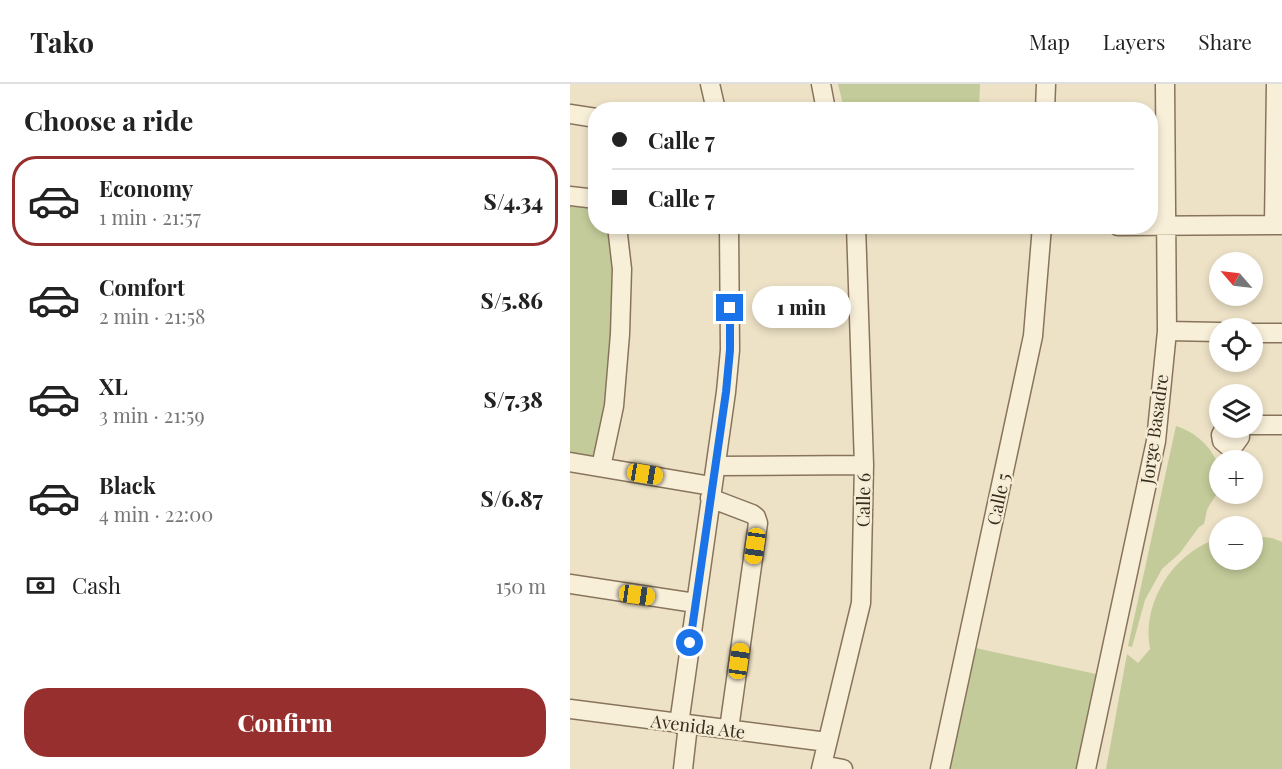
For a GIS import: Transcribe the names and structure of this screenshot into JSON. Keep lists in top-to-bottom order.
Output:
{
  "streets": {
    "street": [
      "Jorge Basadre",
      "Calle 5",
      "Calle 6",
      "Avenida Ate"
    ]
  },
  "crossings": [
    ["Calle 6", "Avenida Ate"]
  ],
  "north": "top left",
  "page": {
    "header": "Tako",
    "nav": ["Map", "Layers", "Share"],
    "heading": "Choose a ride",
    "banner": ["Calle 7", "Calle 7"],
    "list": [
      {
        "name": "Economy",
        "note": "1 min · 21:57",
        "value": "S/4.34"
      },
      {
        "name": "Comfort",
        "note": "2 min · 21:58",
        "value": "S/5.86"
      },
      {
        "name": "XL",
        "note": "3 min · 21:59",
        "value": "S/7.38"
      },
      {
        "name": "Black",
        "note": "4 min · 22:00",
        "value": "S/6.87"
      }
    ],
    "map_buttons": ["+", "−"],
    "bubble": "1 min",
    "pay": ["Cash", "150 m"],
    "buttons": "Confirm"
  }
}
